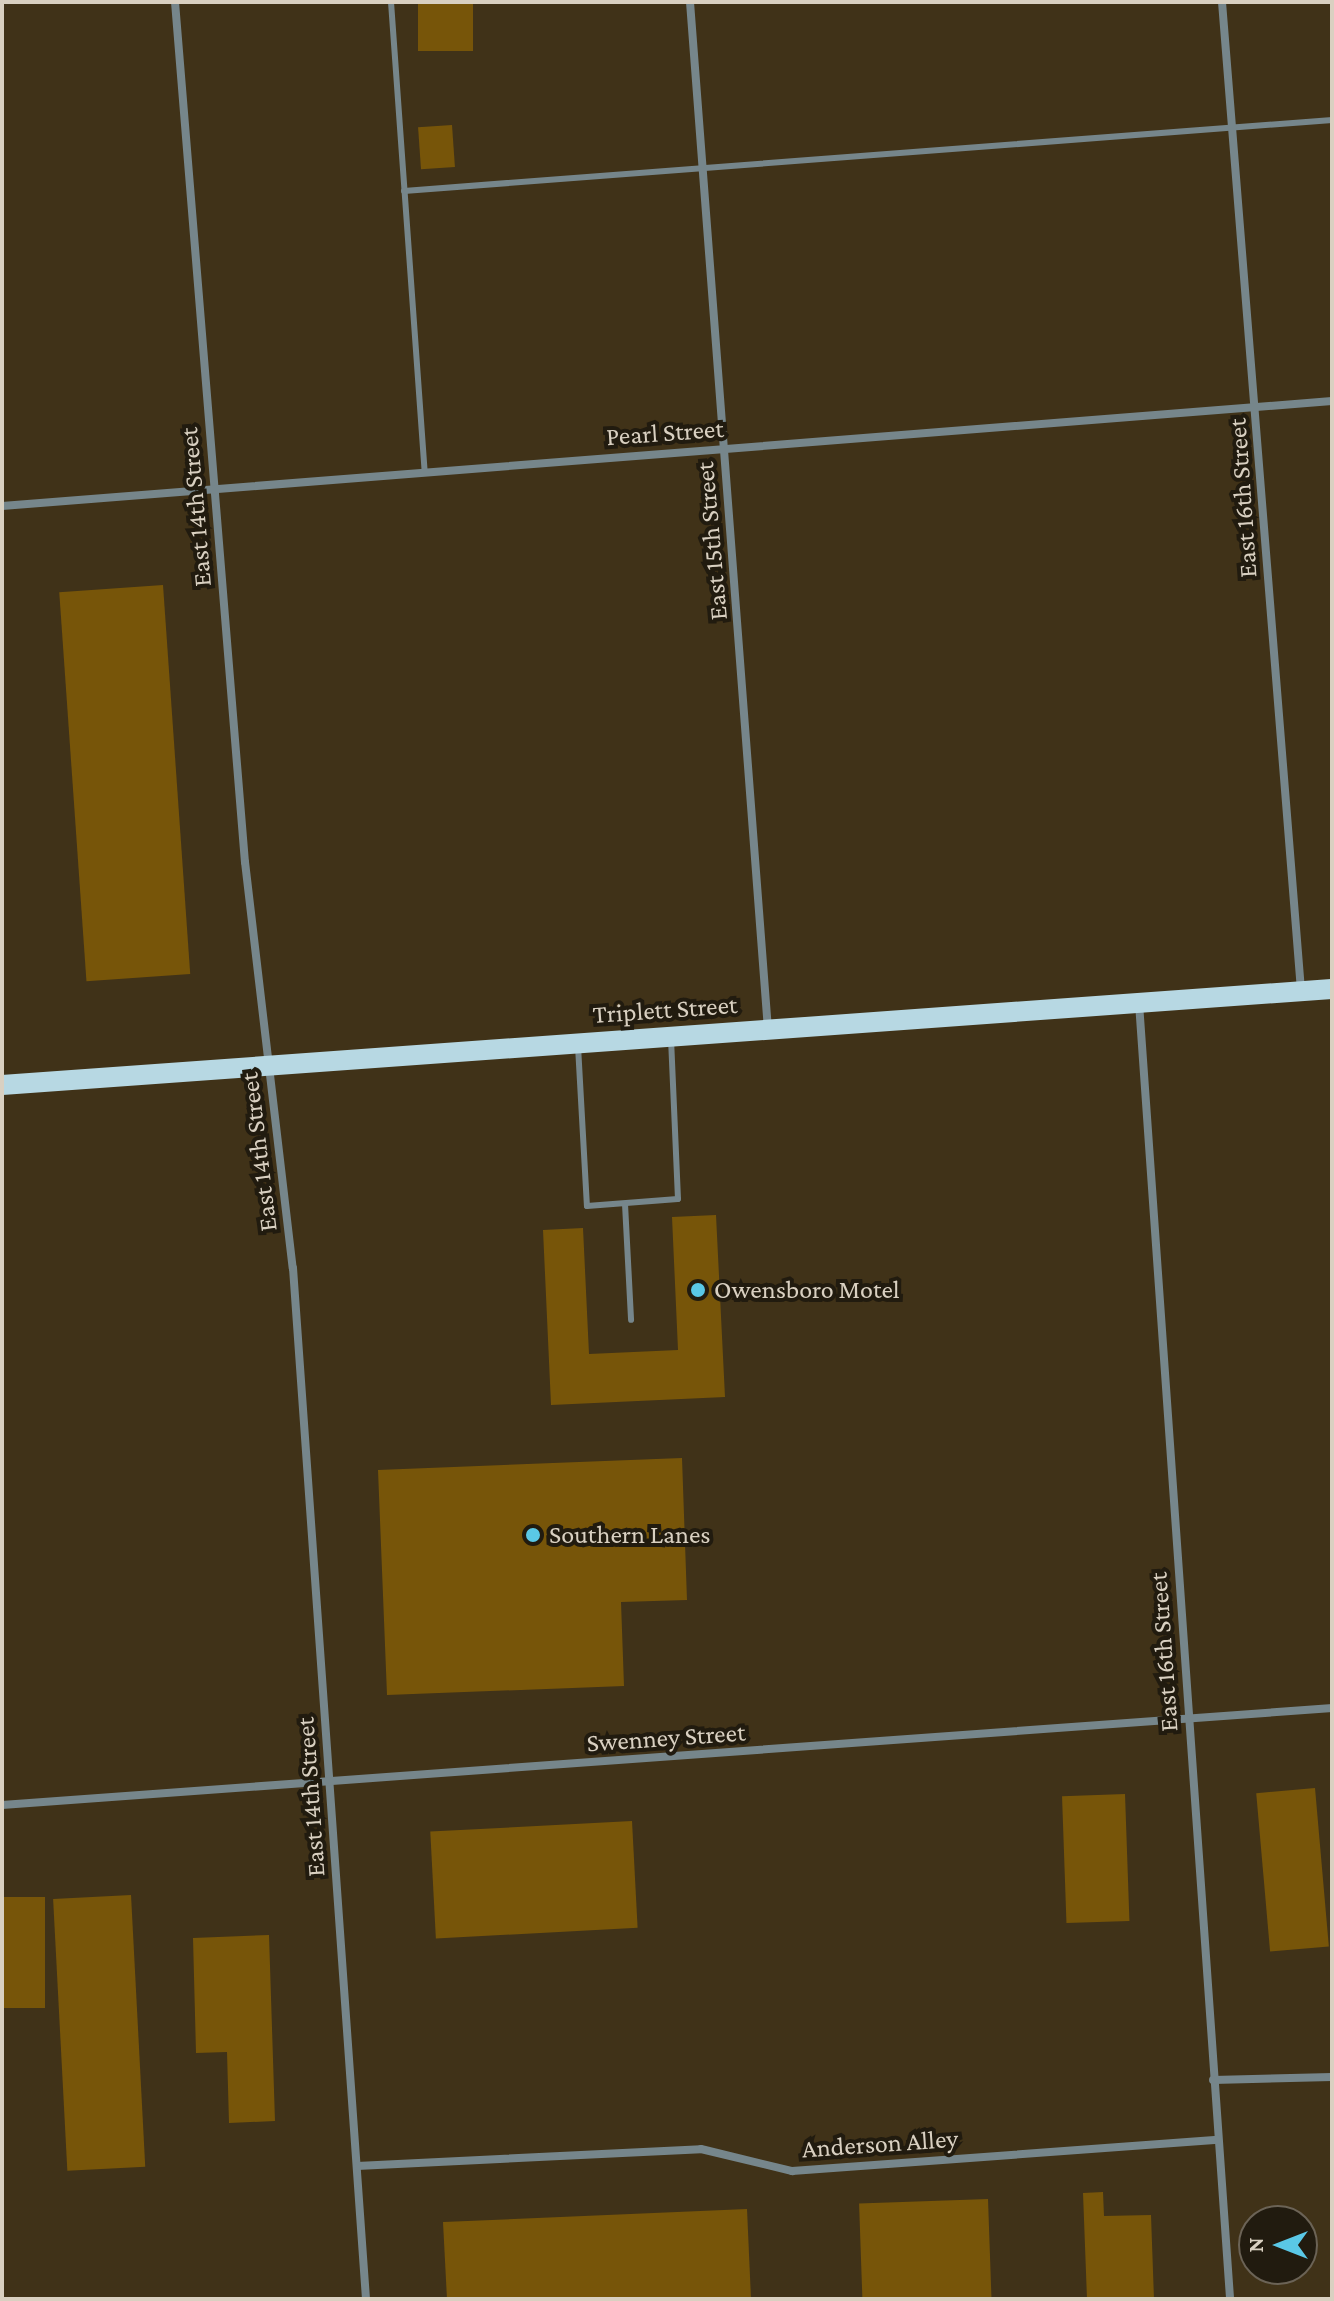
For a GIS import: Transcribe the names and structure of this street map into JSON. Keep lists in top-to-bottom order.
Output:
{
  "streets": {
    "main road": ["Triplett Street"],
    "street": [
      "Pearl Street",
      "East 16th Street",
      "East 14th Street",
      "East 15th Street",
      "Swenney Street",
      "Anderson Alley"
    ]
  },
  "crossings": [
    ["Pearl Street", "East 16th Street"],
    ["Pearl Street", "East 14th Street"],
    ["Pearl Street", "East 15th Street"],
    ["East 16th Street", "Triplett Street"],
    ["East 16th Street", "Swenney Street"],
    ["East 16th Street", "Anderson Alley"],
    ["East 14th Street", "Triplett Street"],
    ["East 14th Street", "Swenney Street"],
    ["East 14th Street", "Anderson Alley"],
    ["East 15th Street", "Triplett Street"]
  ],
  "places": ["Owensboro Motel", "Southern Lanes"],
  "north": "left"
}
